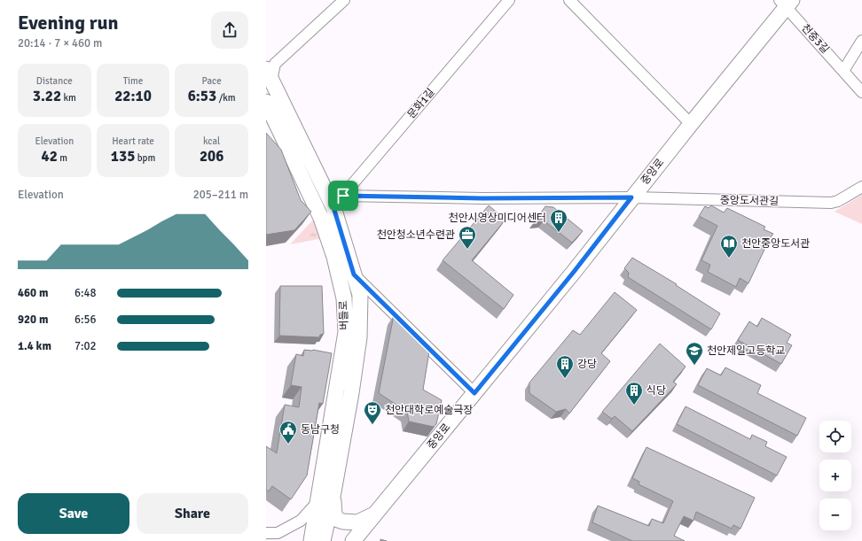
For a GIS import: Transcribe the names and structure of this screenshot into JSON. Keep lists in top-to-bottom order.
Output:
{
  "streets": {
    "street": [
      "천중3길",
      "문화1길",
      "중앙로",
      "중앙도서관길",
      "버들로"
    ]
  },
  "crossings": [
    ["천중3길", "중앙로"],
    ["문화1길", "중앙도서관길"],
    ["문화1길", "버들로"],
    ["중앙로", "중앙도서관길"],
    ["중앙로", "버들로"],
    ["중앙도서관길", "버들로"]
  ],
  "places": {
    "building": ["천안시영상미디어센터", "강당", "식당"],
    "office": ["천안청소년수련관"],
    "library": ["천안중앙도서관"],
    "school or university": ["천안제일고등학교"],
    "theatre": ["천안대학로예술극장"],
    "public building": ["동남구청"]
  },
  "page": {
    "heading": ["Evening run", "20:14 · 7 × 460 m"],
    "stats": [
      ["Distance", "3.22 km"],
      ["Time", "22:10"],
      ["Pace", "6:53 /km"],
      ["Elevation", "42 m"],
      ["Heart rate", "135 bpm"],
      ["kcal", "206"]
    ],
    "chart": ["Elevation", "205–211 m"],
    "list": [
      {
        "name": "460 m",
        "note": "6:48"
      },
      {
        "name": "920 m",
        "note": "6:56"
      },
      {
        "name": "1.4 km",
        "note": "7:02"
      }
    ],
    "map_buttons": ["+", "−"],
    "buttons": ["Save", "Share"]
  }
}
